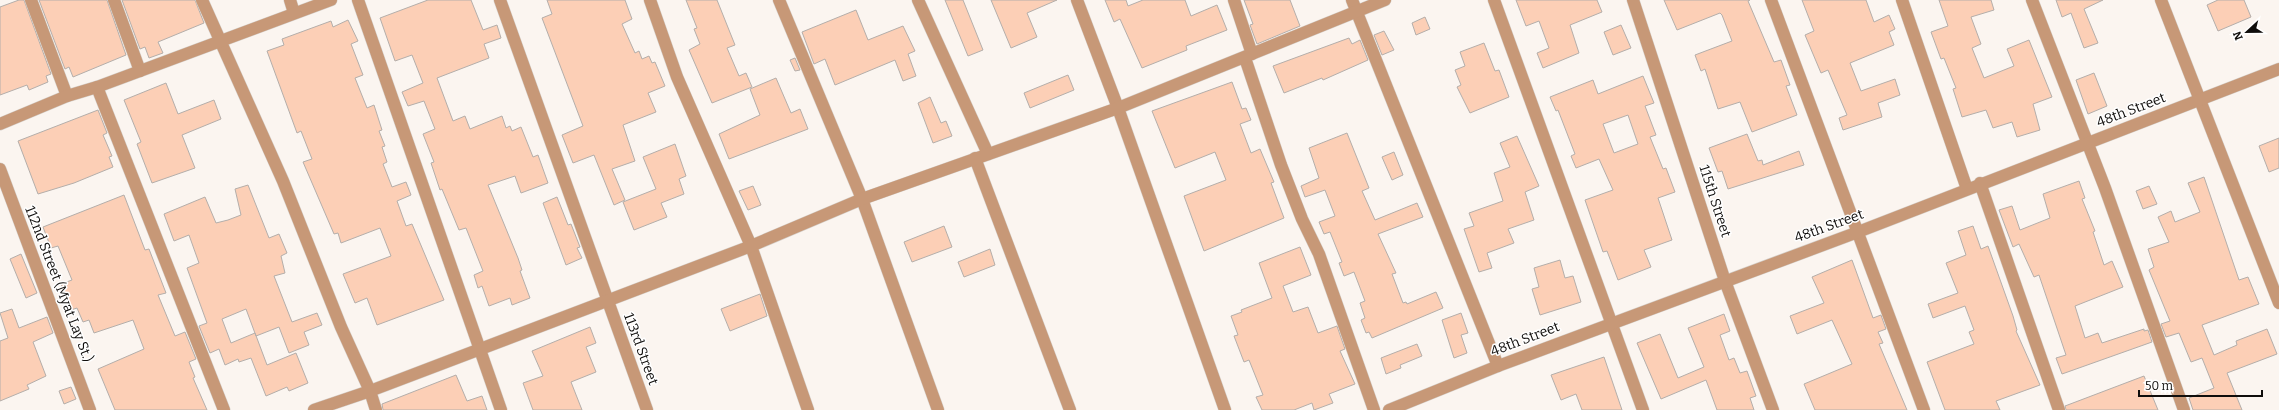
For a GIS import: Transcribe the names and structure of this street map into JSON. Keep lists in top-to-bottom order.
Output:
{
  "streets": {
    "street": [
      "48th Street",
      "115th Street",
      "112nd Street (Myat Lay St.)",
      "113rd Street"
    ]
  },
  "crossings": [
    ["48th Street", "115th Street"]
  ],
  "scale_bar": "50 m",
  "north": "left"
}
